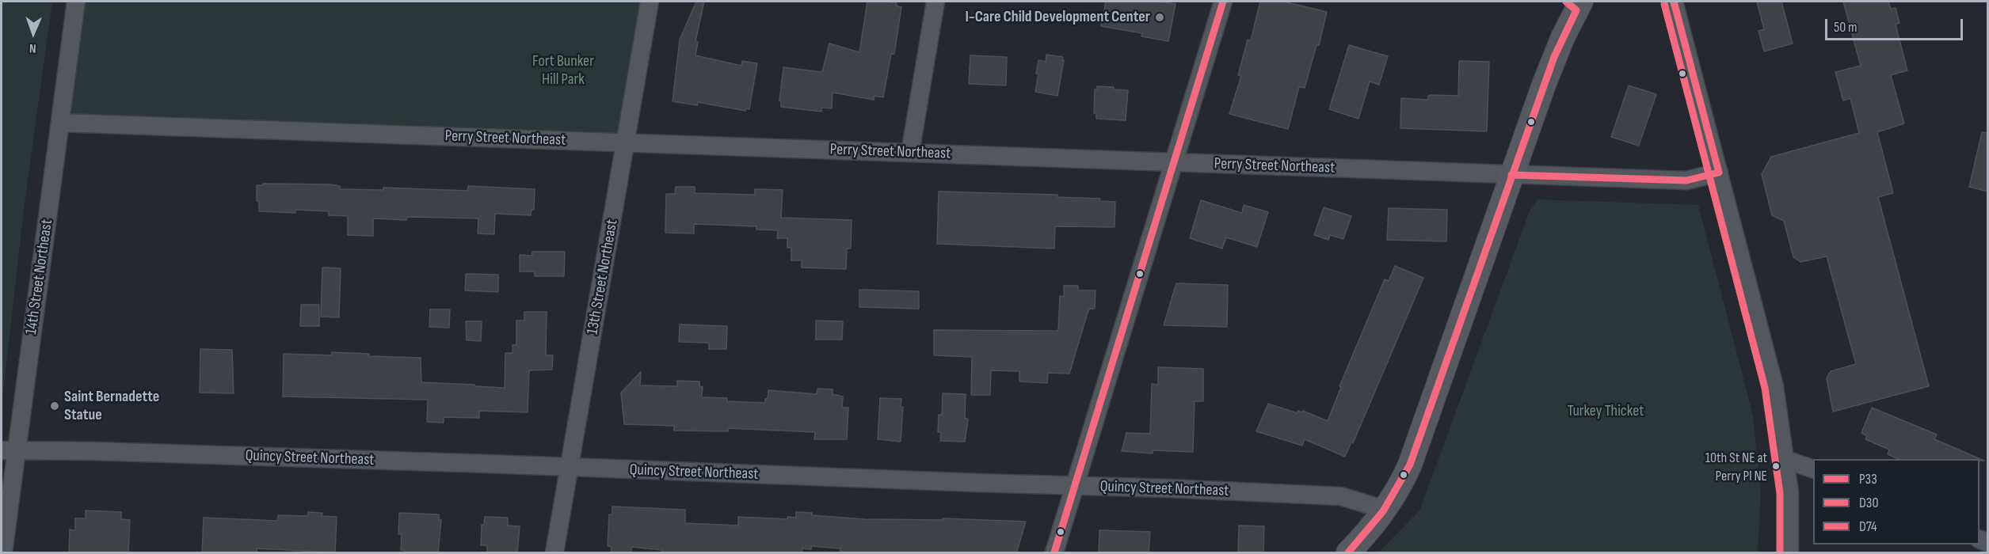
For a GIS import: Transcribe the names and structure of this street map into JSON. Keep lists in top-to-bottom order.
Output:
{
  "streets": {
    "street": [
      "Perry Street Northeast",
      "14th Street Northeast",
      "13th Street Northeast",
      "Quincy Street Northeast"
    ]
  },
  "crossings": [
    ["Perry Street Northeast", "14th Street Northeast"],
    ["Perry Street Northeast", "13th Street Northeast"],
    ["14th Street Northeast", "Quincy Street Northeast"],
    ["13th Street Northeast", "Quincy Street Northeast"]
  ],
  "parks": ["Fort Bunker Hill Park", "Turkey Thicket"],
  "places": ["I-Care Child Development Center", "Saint Bernadette Statue", "10th St NE at Perry Pl NE"],
  "lines": ["transit line P33", "transit line D30", "transit line D74"],
  "legend": ["P33", "D30", "D74"],
  "scale_bar": "50 m",
  "north": "bottom"
}
